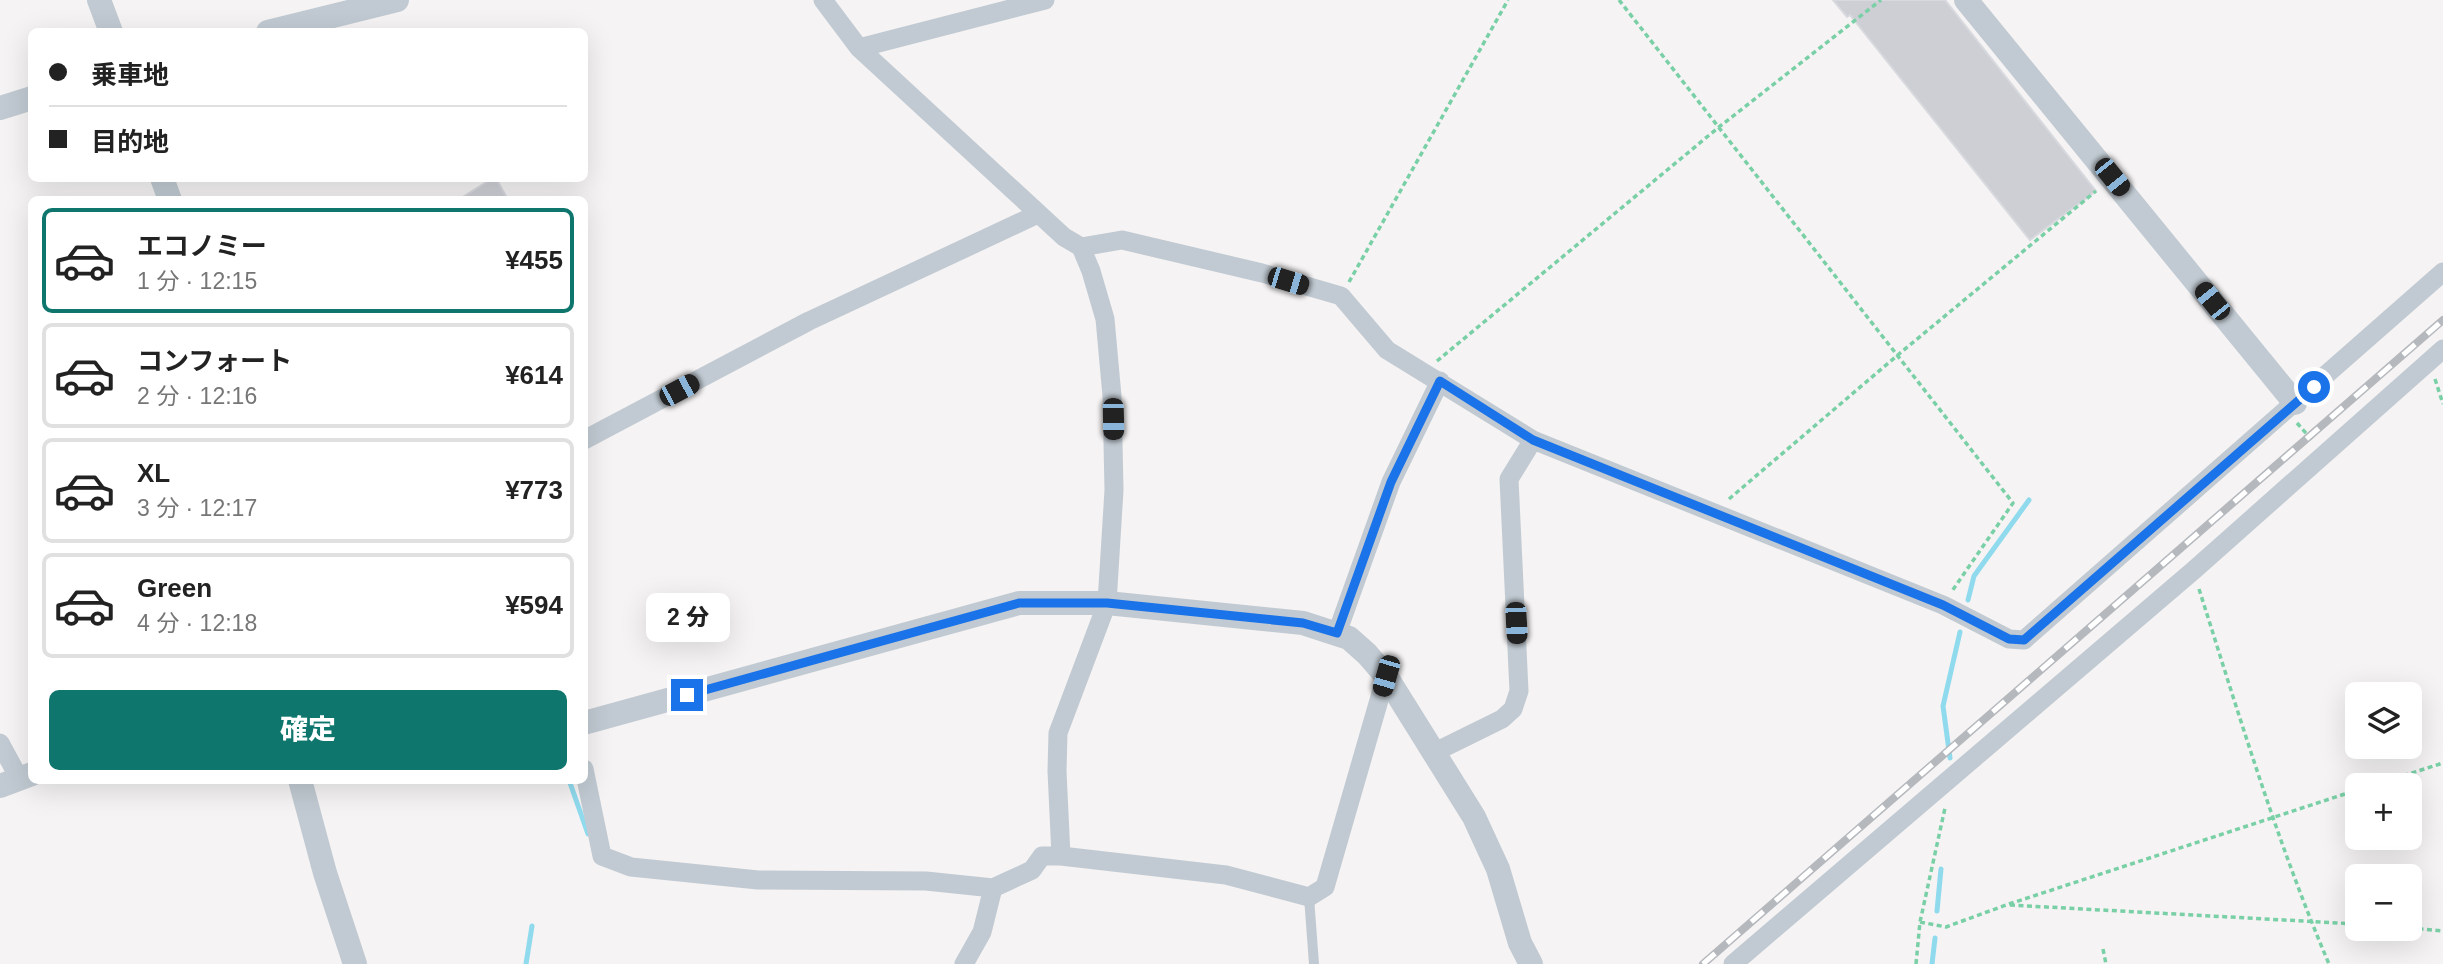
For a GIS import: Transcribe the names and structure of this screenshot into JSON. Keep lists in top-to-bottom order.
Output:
{
  "page": {
    "banner": ["乗車地", "目的地"],
    "list": [
      {
        "name": "エコノミー",
        "note": "1 分 · 12:15",
        "value": "¥455"
      },
      {
        "name": "コンフォート",
        "note": "2 分 · 12:16",
        "value": "¥614"
      },
      {
        "name": "XL",
        "note": "3 分 · 12:17",
        "value": "¥773"
      },
      {
        "name": "Green",
        "note": "4 分 · 12:18",
        "value": "¥594"
      }
    ],
    "bubble": "2 分",
    "buttons": "確定",
    "map_buttons": ["+", "−"]
  }
}
